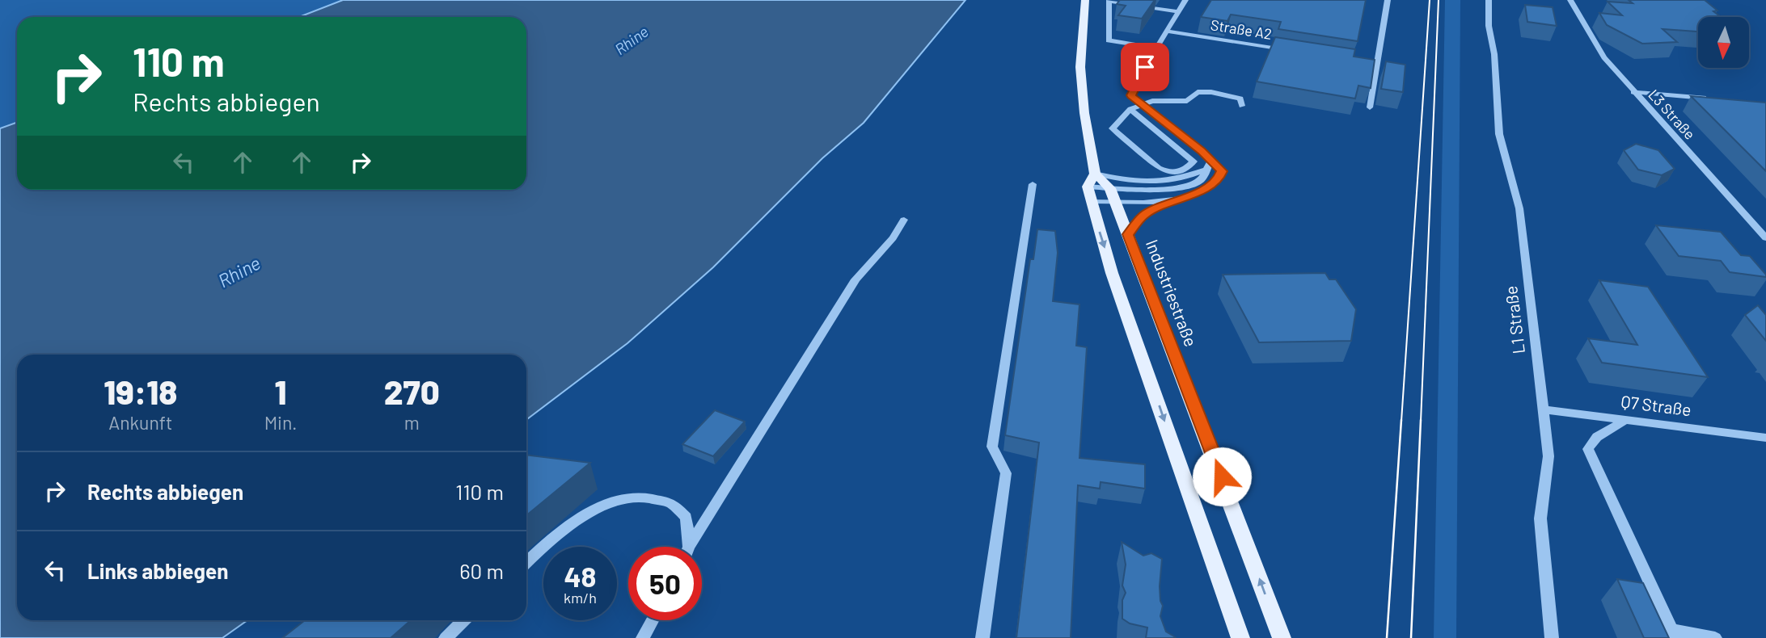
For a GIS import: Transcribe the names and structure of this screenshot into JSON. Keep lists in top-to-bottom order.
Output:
{
  "streets": {
    "main road": ["Industriestraße"],
    "lane": [
      "Straße A2",
      "L3 Straße",
      "L1 Straße",
      "Q7 Straße"
    ]
  },
  "crossings": [
    ["L1 Straße", "Q7 Straße"]
  ],
  "water": ["Rhine"],
  "north": "bottom",
  "page": {
    "turn": ["110 m", "Rechts abbiegen"],
    "eta": [
      "19:18",
      "Ankunft",
      "1",
      "Min.",
      "270",
      "m"
    ],
    "list": [
      {
        "name": "Rechts abbiegen",
        "value": "110 m"
      },
      {
        "name": "Links abbiegen",
        "value": "60 m"
      }
    ],
    "speed": "48 km/h",
    "limit": "50"
  }
}
